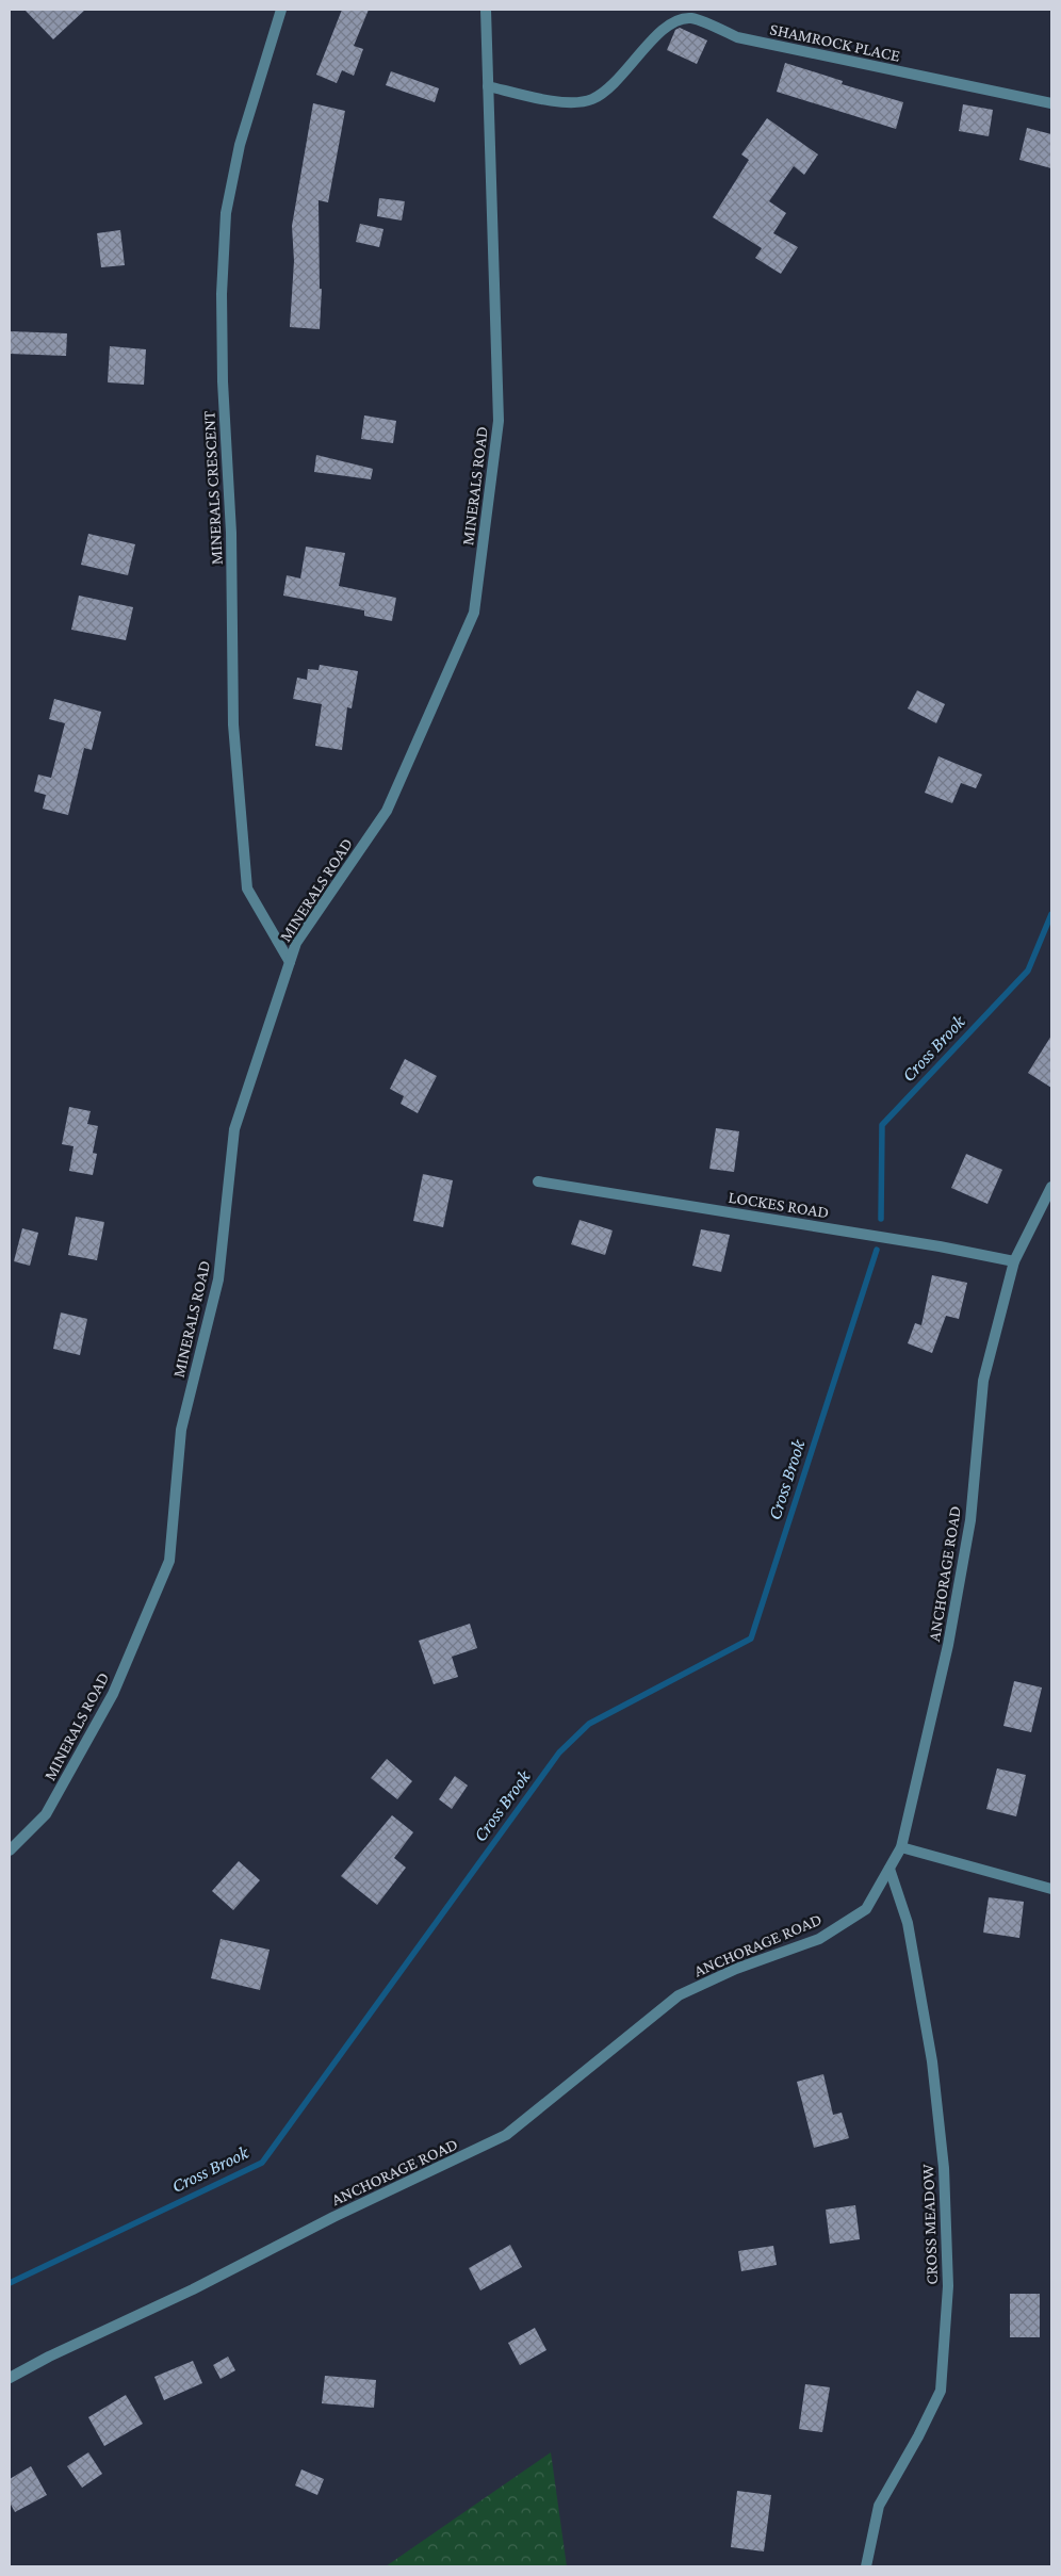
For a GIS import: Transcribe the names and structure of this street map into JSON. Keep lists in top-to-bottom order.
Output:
{
  "streets": {
    "street": [
      "SHAMROCK PLACE",
      "MINERALS ROAD",
      "MINERALS CRESCENT",
      "LOCKES ROAD",
      "ANCHORAGE ROAD",
      "CROSS MEADOW"
    ]
  },
  "crossings": [
    ["SHAMROCK PLACE", "MINERALS ROAD"],
    ["MINERALS ROAD", "MINERALS CRESCENT"],
    ["LOCKES ROAD", "ANCHORAGE ROAD"],
    ["ANCHORAGE ROAD", "CROSS MEADOW"]
  ],
  "water": ["Cross Brook"]
}
